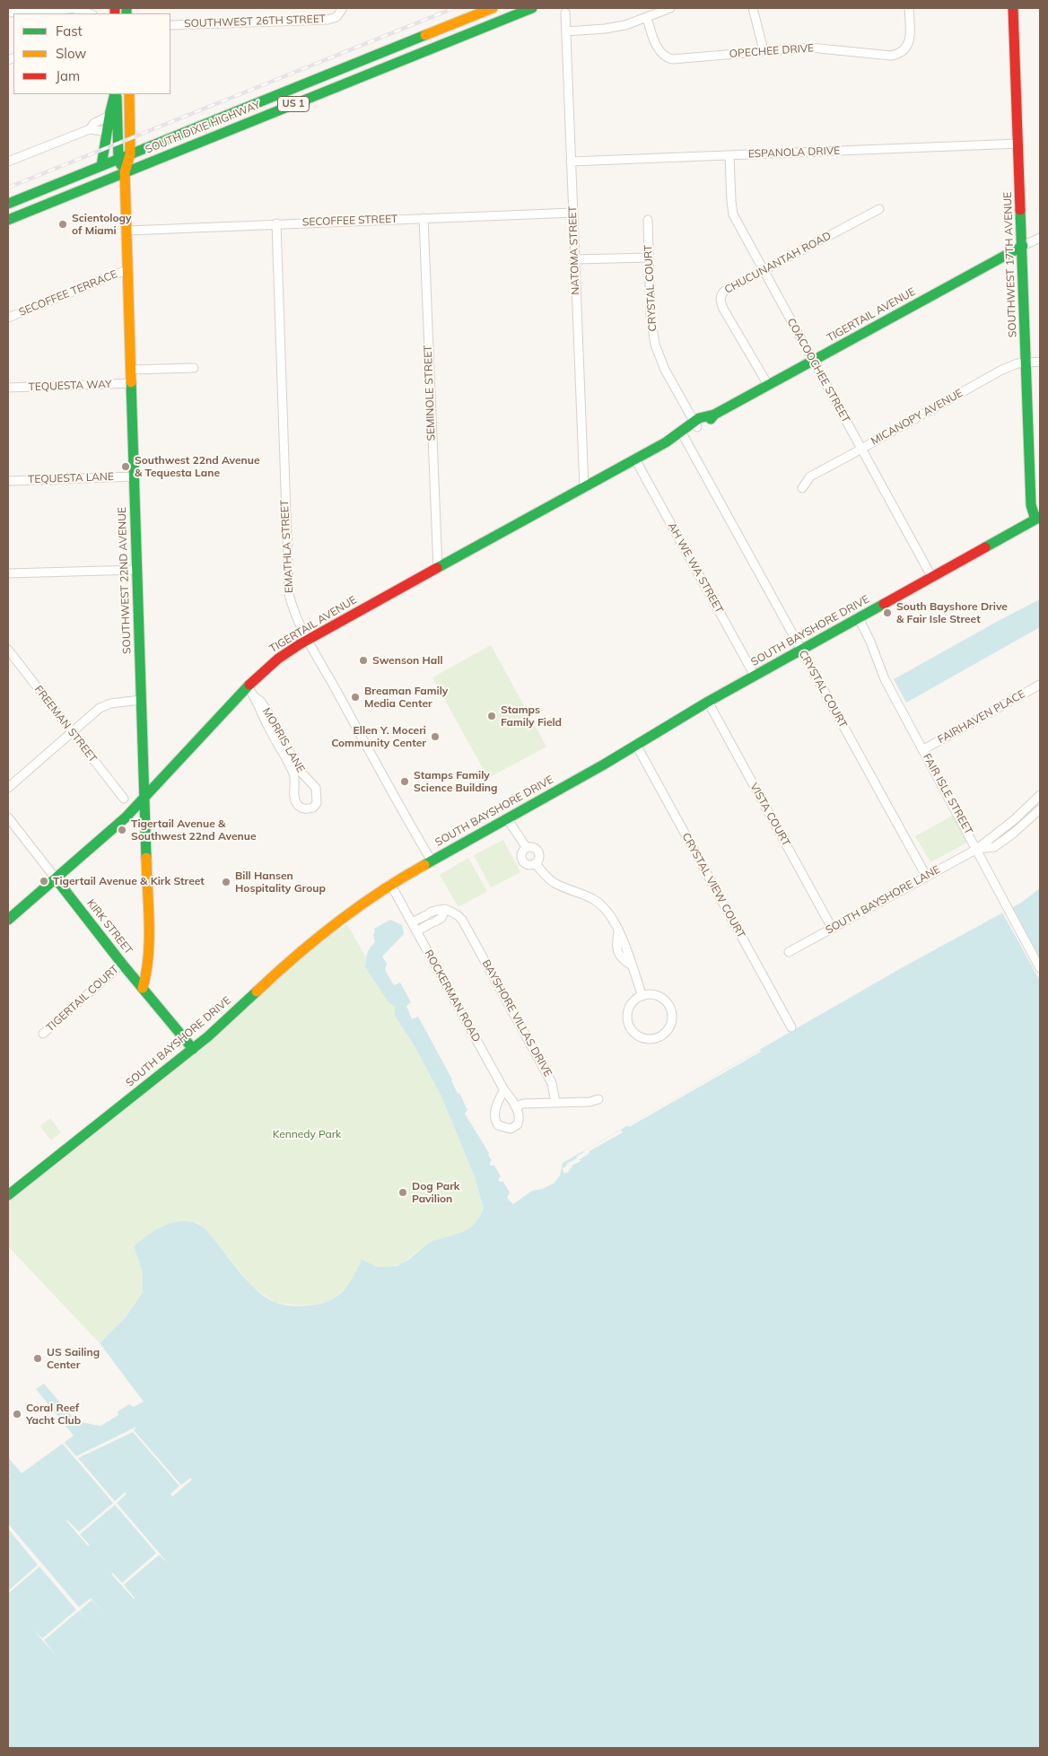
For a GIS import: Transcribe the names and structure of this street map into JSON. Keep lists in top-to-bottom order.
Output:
{
  "streets": {
    "main road": [
      "US 1",
      "SOUTH DIXIE HIGHWAY",
      "SOUTHWEST 17TH AVENUE",
      "TIGERTAIL AVENUE",
      "SOUTHWEST 22ND AVENUE",
      "SOUTH BAYSHORE DRIVE",
      "KIRK STREET"
    ],
    "street": [
      "SOUTHWEST 26TH STREET",
      "OPECHEE DRIVE",
      "ESPANOLA DRIVE",
      "SECOFFEE STREET",
      "NATOMA STREET",
      "CHUCUNANTAH ROAD",
      "CRYSTAL COURT",
      "SECOFFEE TERRACE",
      "COACOOCHEE STREET",
      "TEQUESTA WAY",
      "SEMINOLE STREET",
      "MICANOPY AVENUE",
      "TEQUESTA LANE",
      "EMATHLA STREET",
      "AH WE WA STREET",
      "FAIRHAVEN PLACE",
      "FREEMAN STREET",
      "MORRIS LANE",
      "FAIR ISLE STREET",
      "VISTA COURT",
      "CRYSTAL VIEW COURT",
      "SOUTH BAYSHORE LANE",
      "ROCKERMAN ROAD",
      "TIGERTAIL COURT",
      "BAYSHORE VILLAS DRIVE"
    ]
  },
  "crossings": [
    ["SOUTH DIXIE HIGHWAY", "SOUTHWEST 22ND AVENUE"],
    ["ESPANOLA DRIVE", "NATOMA STREET"],
    ["ESPANOLA DRIVE", "SOUTHWEST 17TH AVENUE"],
    ["ESPANOLA DRIVE", "COACOOCHEE STREET"],
    ["SECOFFEE STREET", "NATOMA STREET"],
    ["SECOFFEE STREET", "SEMINOLE STREET"],
    ["SECOFFEE STREET", "EMATHLA STREET"],
    ["SECOFFEE STREET", "SOUTHWEST 22ND AVENUE"],
    ["NATOMA STREET", "TIGERTAIL AVENUE"],
    ["CHUCUNANTAH ROAD", "TIGERTAIL AVENUE"],
    ["CHUCUNANTAH ROAD", "COACOOCHEE STREET"],
    ["SOUTHWEST 17TH AVENUE", "TIGERTAIL AVENUE"],
    ["SOUTHWEST 17TH AVENUE", "MICANOPY AVENUE"],
    ["SOUTHWEST 17TH AVENUE", "SOUTH BAYSHORE DRIVE"],
    ["CRYSTAL COURT", "TIGERTAIL AVENUE"],
    ["CRYSTAL COURT", "SOUTH BAYSHORE DRIVE"],
    ["CRYSTAL COURT", "SOUTH BAYSHORE LANE"],
    ["SECOFFEE TERRACE", "SOUTHWEST 22ND AVENUE"],
    ["TIGERTAIL AVENUE", "COACOOCHEE STREET"],
    ["TIGERTAIL AVENUE", "SEMINOLE STREET"],
    ["TIGERTAIL AVENUE", "EMATHLA STREET"],
    ["TIGERTAIL AVENUE", "AH WE WA STREET"],
    ["TIGERTAIL AVENUE", "SOUTHWEST 22ND AVENUE"],
    ["TIGERTAIL AVENUE", "MORRIS LANE"],
    ["TIGERTAIL AVENUE", "KIRK STREET"],
    ["COACOOCHEE STREET", "MICANOPY AVENUE"],
    ["COACOOCHEE STREET", "SOUTH BAYSHORE DRIVE"],
    ["TEQUESTA WAY", "SOUTHWEST 22ND AVENUE"],
    ["TEQUESTA LANE", "SOUTHWEST 22ND AVENUE"],
    ["EMATHLA STREET", "SOUTH BAYSHORE DRIVE"],
    ["AH WE WA STREET", "SOUTH BAYSHORE DRIVE"],
    ["SOUTHWEST 22ND AVENUE", "KIRK STREET"],
    ["SOUTH BAYSHORE DRIVE", "FAIR ISLE STREET"],
    ["SOUTH BAYSHORE DRIVE", "VISTA COURT"],
    ["SOUTH BAYSHORE DRIVE", "CRYSTAL VIEW COURT"],
    ["SOUTH BAYSHORE DRIVE", "KIRK STREET"],
    ["SOUTH BAYSHORE DRIVE", "ROCKERMAN ROAD"],
    ["FAIRHAVEN PLACE", "FAIR ISLE STREET"],
    ["FAIR ISLE STREET", "SOUTH BAYSHORE LANE"],
    ["VISTA COURT", "SOUTH BAYSHORE LANE"],
    ["KIRK STREET", "TIGERTAIL COURT"]
  ],
  "parks": ["Kennedy Park"],
  "places": [
    "Scientology of Miami",
    "Southwest 22nd Avenue & Tequesta Lane",
    "South Bayshore Drive & Fair Isle Street",
    "Swenson Hall",
    "Breaman Family Media Center",
    "Stamps Family Field",
    "Ellen Y. Moceri Community Center",
    "Stamps Family Science Building",
    "Tigertail Avenue & Southwest 22nd Avenue",
    "Tigertail Avenue & Kirk Street",
    "Bill Hansen Hospitality Group",
    "Dog Park Pavilion",
    "US Sailing Center",
    "Coral Reef Yacht Club"
  ],
  "legend": ["Fast", "Slow", "Jam"]
}
